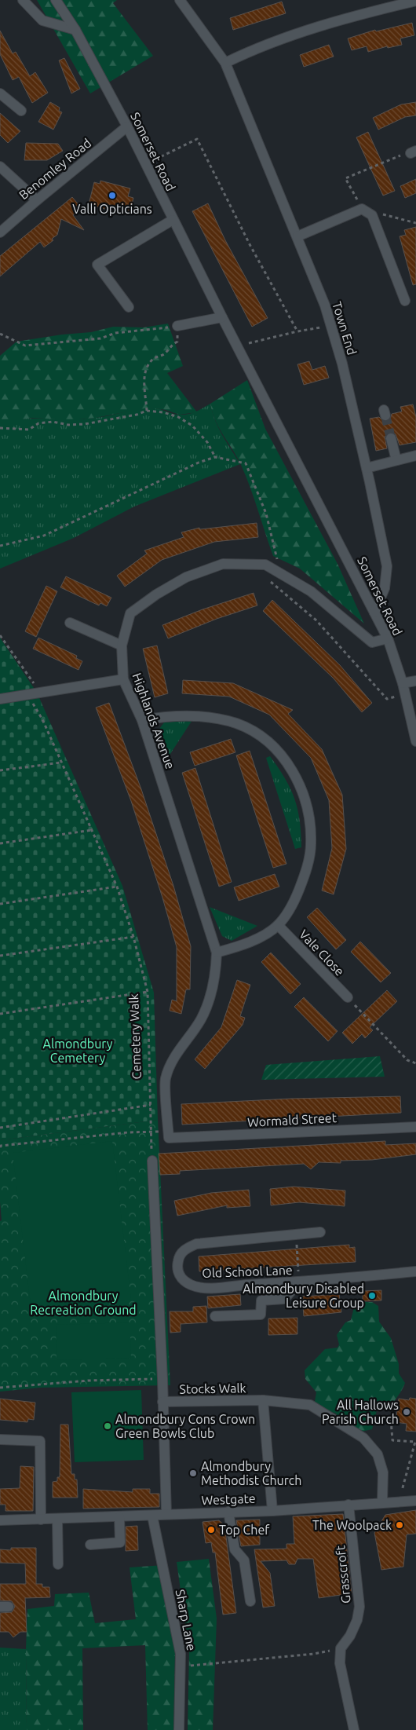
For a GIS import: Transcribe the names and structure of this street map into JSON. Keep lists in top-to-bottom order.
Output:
{
  "streets": {
    "street": [
      "Somerset Road",
      "Benomley Road",
      "Town End",
      "Highlands Avenue",
      "Vale Close",
      "Wormald Street",
      "Old School Lane",
      "Stocks Walk",
      "Westgate",
      "Grasscroft",
      "Sharp Lane"
    ],
    "path": ["Cemetery Walk"]
  },
  "crossings": [
    ["Somerset Road", "Benomley Road"],
    ["Somerset Road", "Town End"],
    ["Somerset Road", "Highlands Avenue"],
    ["Highlands Avenue", "Wormald Street"],
    ["Stocks Walk", "Westgate"],
    ["Westgate", "Grasscroft"],
    ["Westgate", "Sharp Lane"]
  ],
  "parks": ["Almondbury Cemetery", "Almondbury Recreation Ground"],
  "places": [
    "Valli Opticians",
    "Almondbury Disabled Leisure Group",
    "All Hallows Parish Church",
    "Almondbury Cons Crown Green Bowls Club",
    "Almondbury Methodist Church",
    "The Woolpack",
    "Top Chef"
  ]
}
